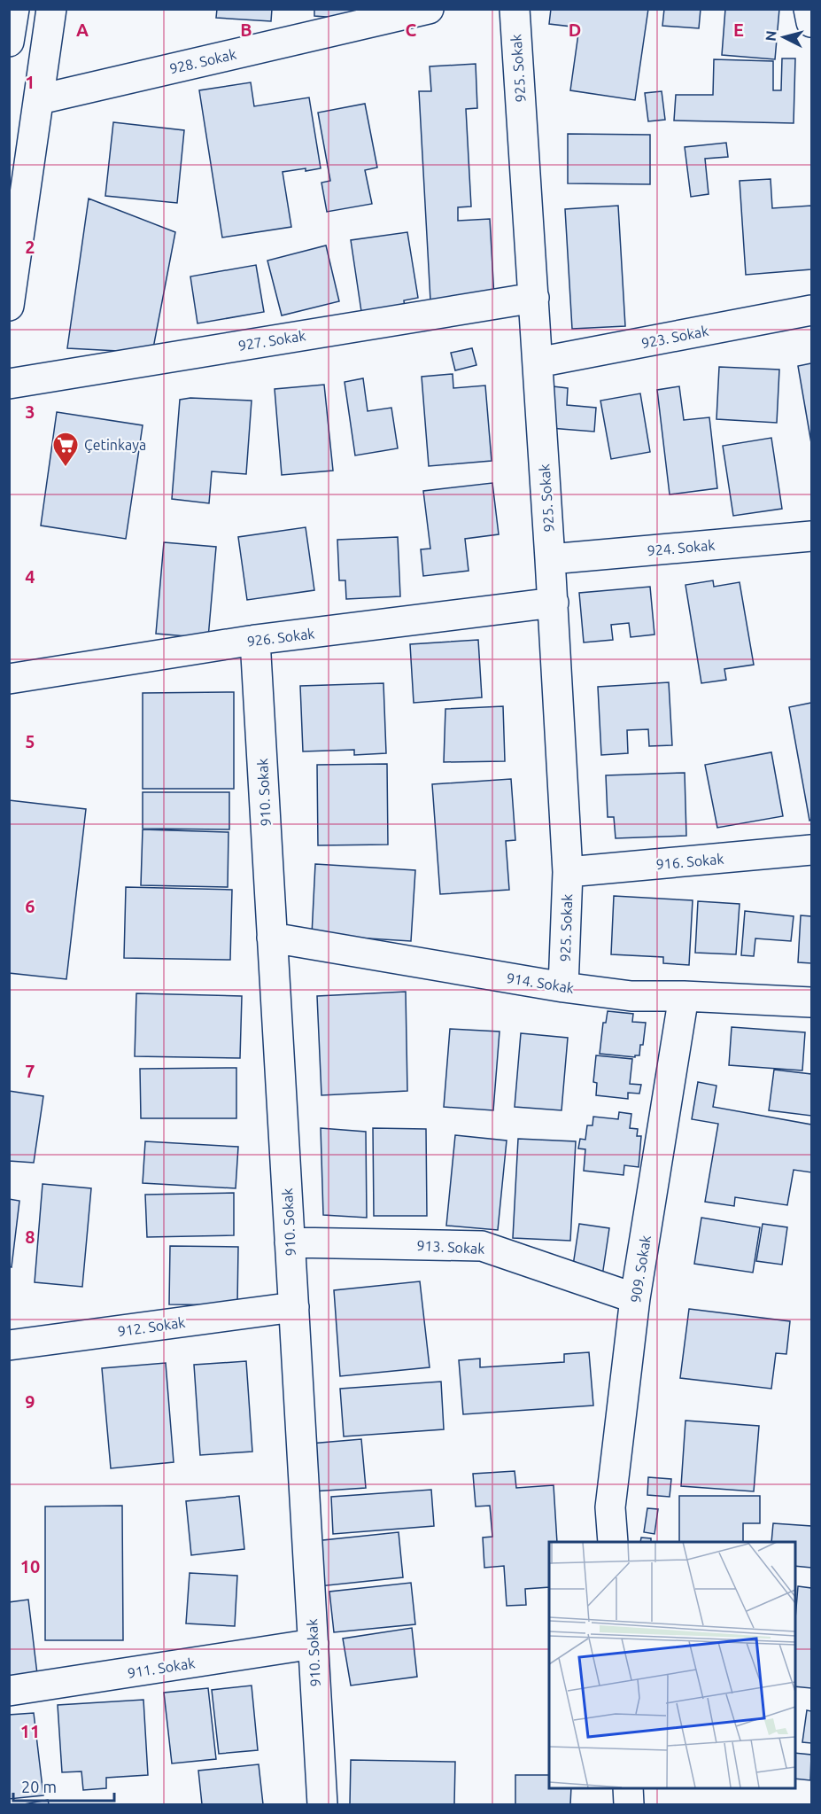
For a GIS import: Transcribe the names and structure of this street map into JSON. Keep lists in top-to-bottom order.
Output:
{
  "streets": {
    "main road": [
      "928. Sokak",
      "925. Sokak",
      "923. Sokak",
      "927. Sokak",
      "924. Sokak",
      "926. Sokak",
      "910. Sokak",
      "916. Sokak",
      "914. Sokak",
      "913. Sokak",
      "909. Sokak",
      "912. Sokak",
      "911. Sokak"
    ]
  },
  "crossings": [
    ["925. Sokak", "923. Sokak"],
    ["925. Sokak", "927. Sokak"],
    ["925. Sokak", "924. Sokak"],
    ["925. Sokak", "926. Sokak"],
    ["925. Sokak", "916. Sokak"],
    ["925. Sokak", "914. Sokak"],
    ["926. Sokak", "910. Sokak"],
    ["910. Sokak", "914. Sokak"],
    ["910. Sokak", "913. Sokak"],
    ["910. Sokak", "912. Sokak"],
    ["910. Sokak", "911. Sokak"],
    ["914. Sokak", "909. Sokak"],
    ["913. Sokak", "909. Sokak"]
  ],
  "places": {
    "supermarket": ["Çetinkaya"]
  },
  "scale_bar": "20 m",
  "north": "left",
  "grid": {
    "columns": [
      "A",
      "B",
      "C",
      "D",
      "E"
    ],
    "rows": [
      "1",
      "2",
      "3",
      "4",
      "5",
      "6",
      "7",
      "8",
      "9",
      "10",
      "11"
    ]
  }
}
